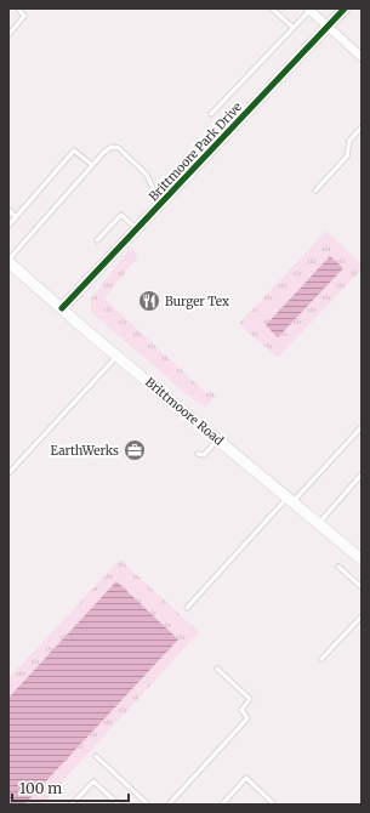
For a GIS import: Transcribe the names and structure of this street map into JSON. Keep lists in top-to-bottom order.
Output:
{
  "streets": {
    "main road": ["Brittmoore Park Drive", "Brittmoore Road"]
  },
  "crossings": [
    ["Brittmoore Park Drive", "Brittmoore Road"]
  ],
  "places": {
    "restaurant": ["Burger Tex"],
    "office": ["EarthWerks"]
  },
  "scale_bar": "100 m"
}
